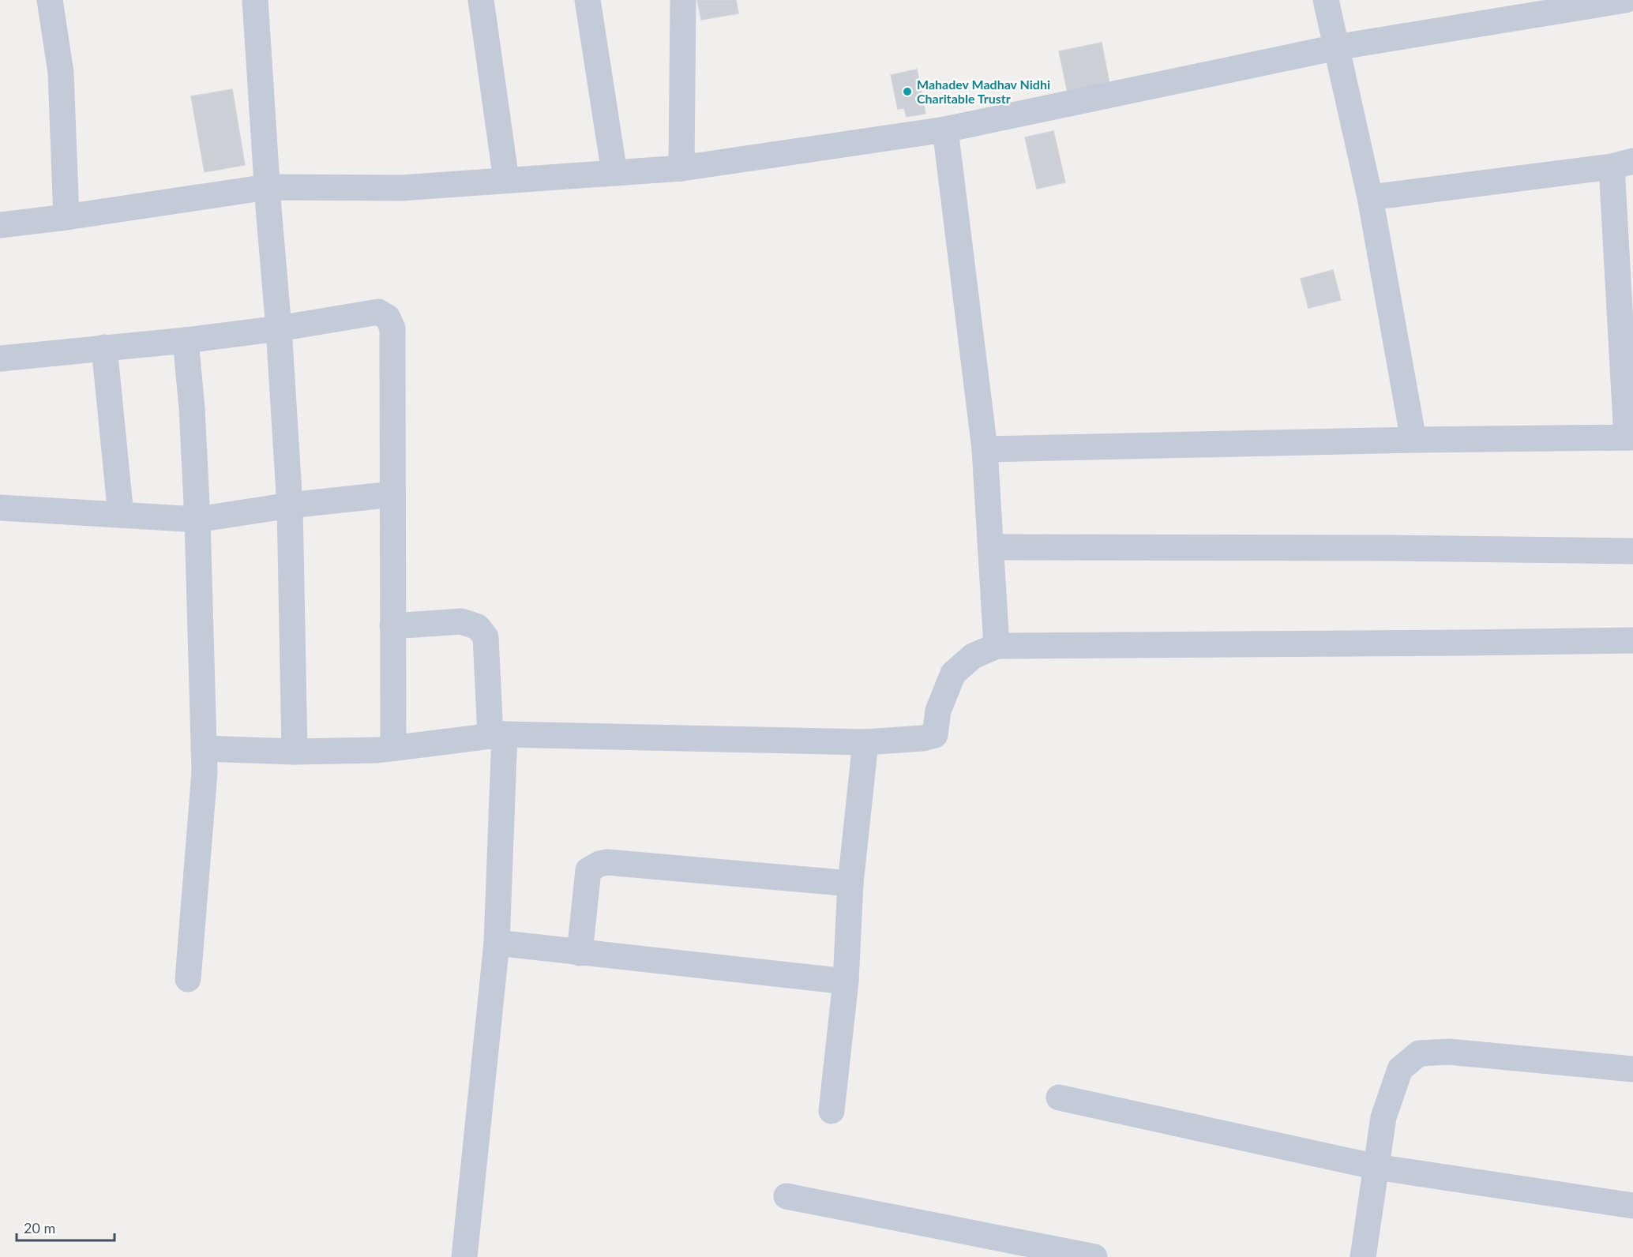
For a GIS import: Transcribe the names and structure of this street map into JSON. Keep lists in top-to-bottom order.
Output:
{
  "places": ["Mahadev Madhav Nidhi Charitable Trustr"],
  "scale_bar": "20 m"
}
